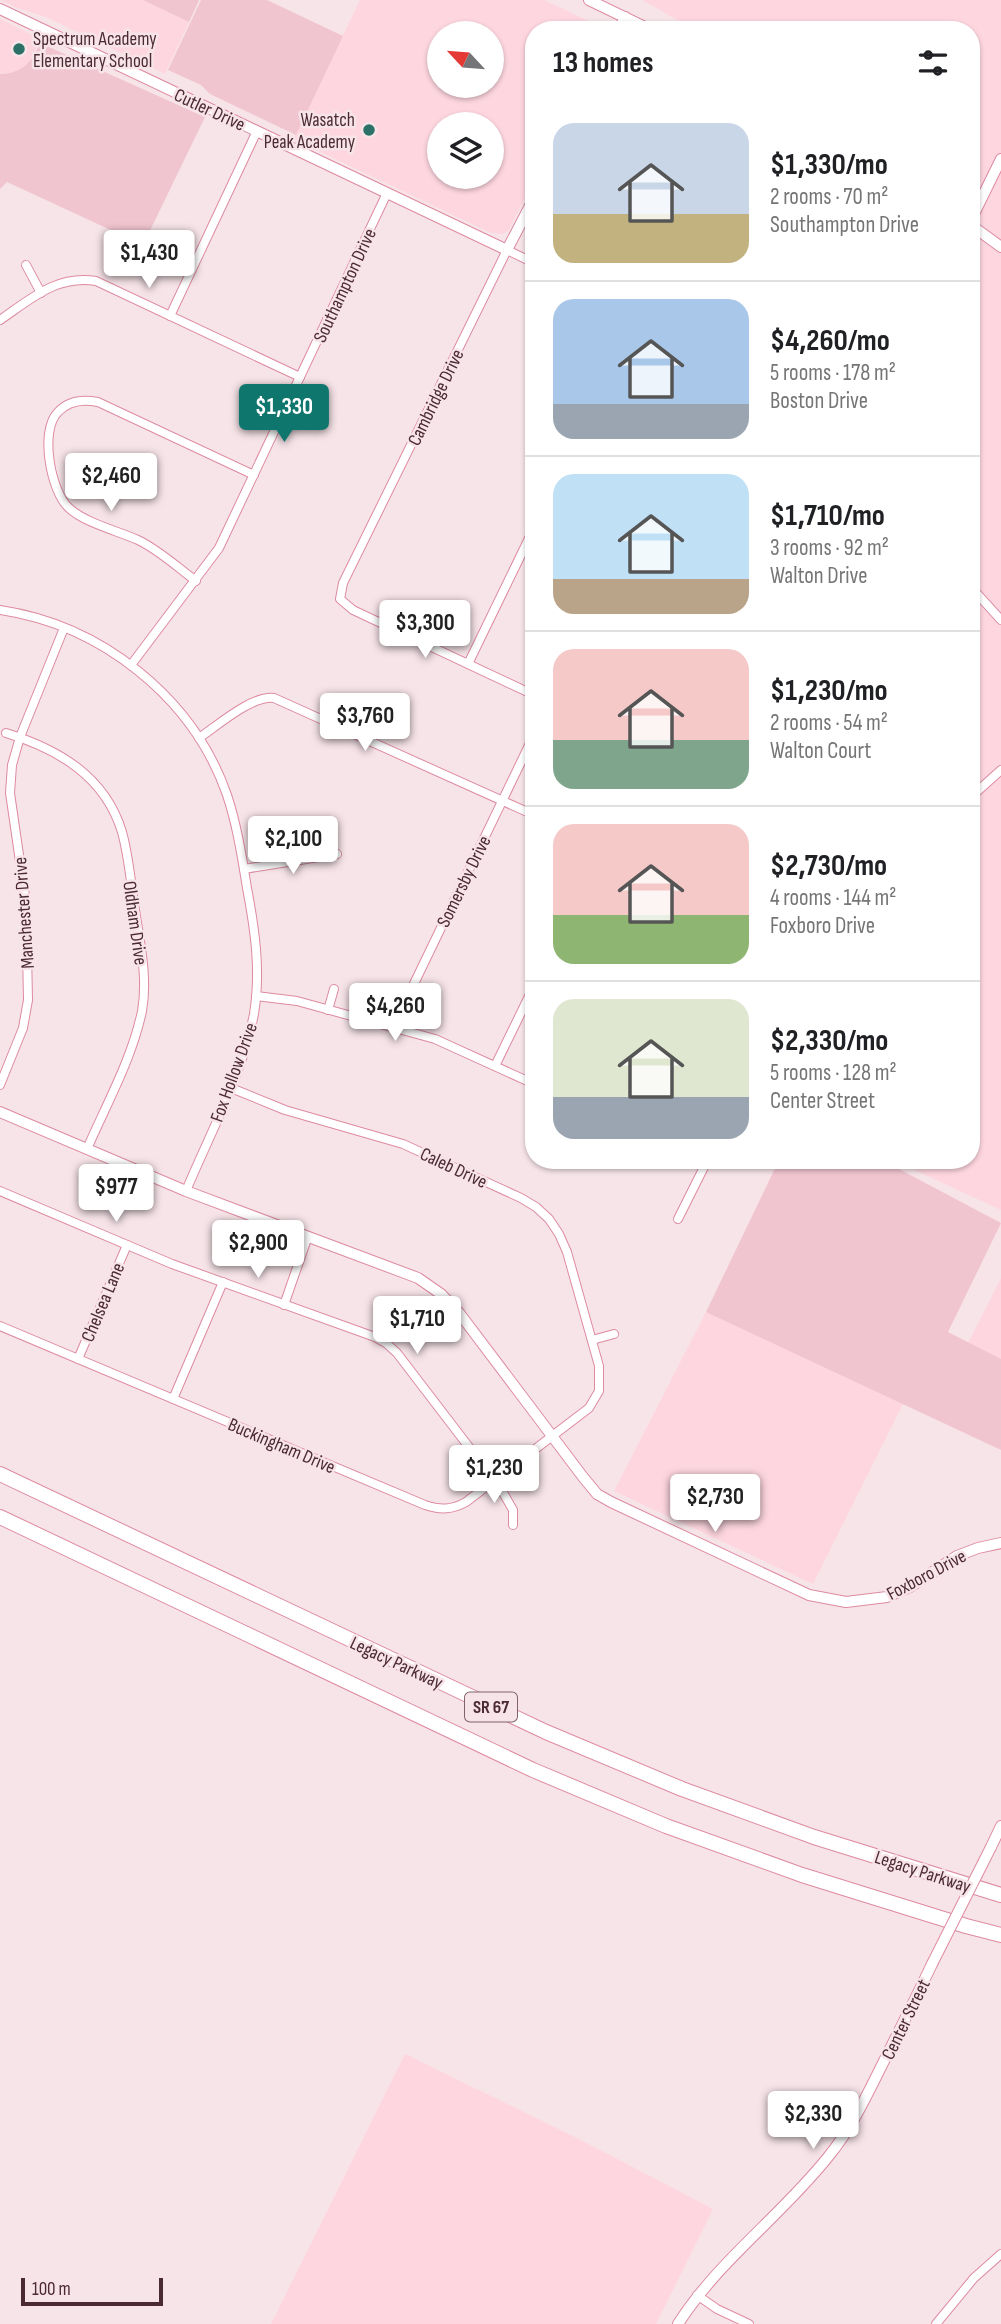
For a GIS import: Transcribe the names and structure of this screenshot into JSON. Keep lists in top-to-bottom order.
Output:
{
  "streets": {
    "highway": ["Legacy Parkway", "SR 67"],
    "street": [
      "Cutler Drive",
      "Southampton Drive",
      "Cambridge Drive",
      "Somersby Drive",
      "Manchester Drive",
      "Oldham Drive",
      "Fox Hollow Drive",
      "Caleb Drive",
      "Chelsea Lane",
      "Buckingham Drive",
      "Foxboro Drive",
      "Center Street"
    ]
  },
  "crossings": [
    ["Cutler Drive", "Southampton Drive"],
    ["Cutler Drive", "Cambridge Drive"],
    ["Southampton Drive", "Fox Hollow Drive"],
    ["Manchester Drive", "Oldham Drive"],
    ["Manchester Drive", "Fox Hollow Drive"],
    ["Oldham Drive", "Foxboro Drive"],
    ["Fox Hollow Drive", "Caleb Drive"],
    ["Fox Hollow Drive", "Foxboro Drive"],
    ["Caleb Drive", "Buckingham Drive"],
    ["Caleb Drive", "Foxboro Drive"],
    ["Chelsea Lane", "Buckingham Drive"],
    ["Buckingham Drive", "Foxboro Drive"]
  ],
  "places": ["Spectrum Academy Elementary School", "Wasatch Peak Academy"],
  "scale_bar": "100 m",
  "north": "top left",
  "page": {
    "heading": "13 homes",
    "list": [
      {
        "name": "$1,330/mo",
        "note": "2 rooms · 70 m² · Southampton Drive"
      },
      {
        "name": "$4,260/mo",
        "note": "5 rooms · 178 m² · Boston Drive"
      },
      {
        "name": "$1,710/mo",
        "note": "3 rooms · 92 m² · Walton Drive"
      },
      {
        "name": "$1,230/mo",
        "note": "2 rooms · 54 m² · Walton Court"
      },
      {
        "name": "$2,730/mo",
        "note": "4 rooms · 144 m² · Foxboro Drive"
      },
      {
        "name": "$2,330/mo",
        "note": "5 rooms · 128 m² · Center Street"
      }
    ],
    "price": [
      "$1,430",
      "$1,330",
      "$2,460",
      "$3,300",
      "$3,760",
      "$2,100",
      "$4,260",
      "$977",
      "$2,900",
      "$1,710",
      "$1,230",
      "$2,730",
      "$2,330"
    ],
    "scale": "100 m"
  }
}
